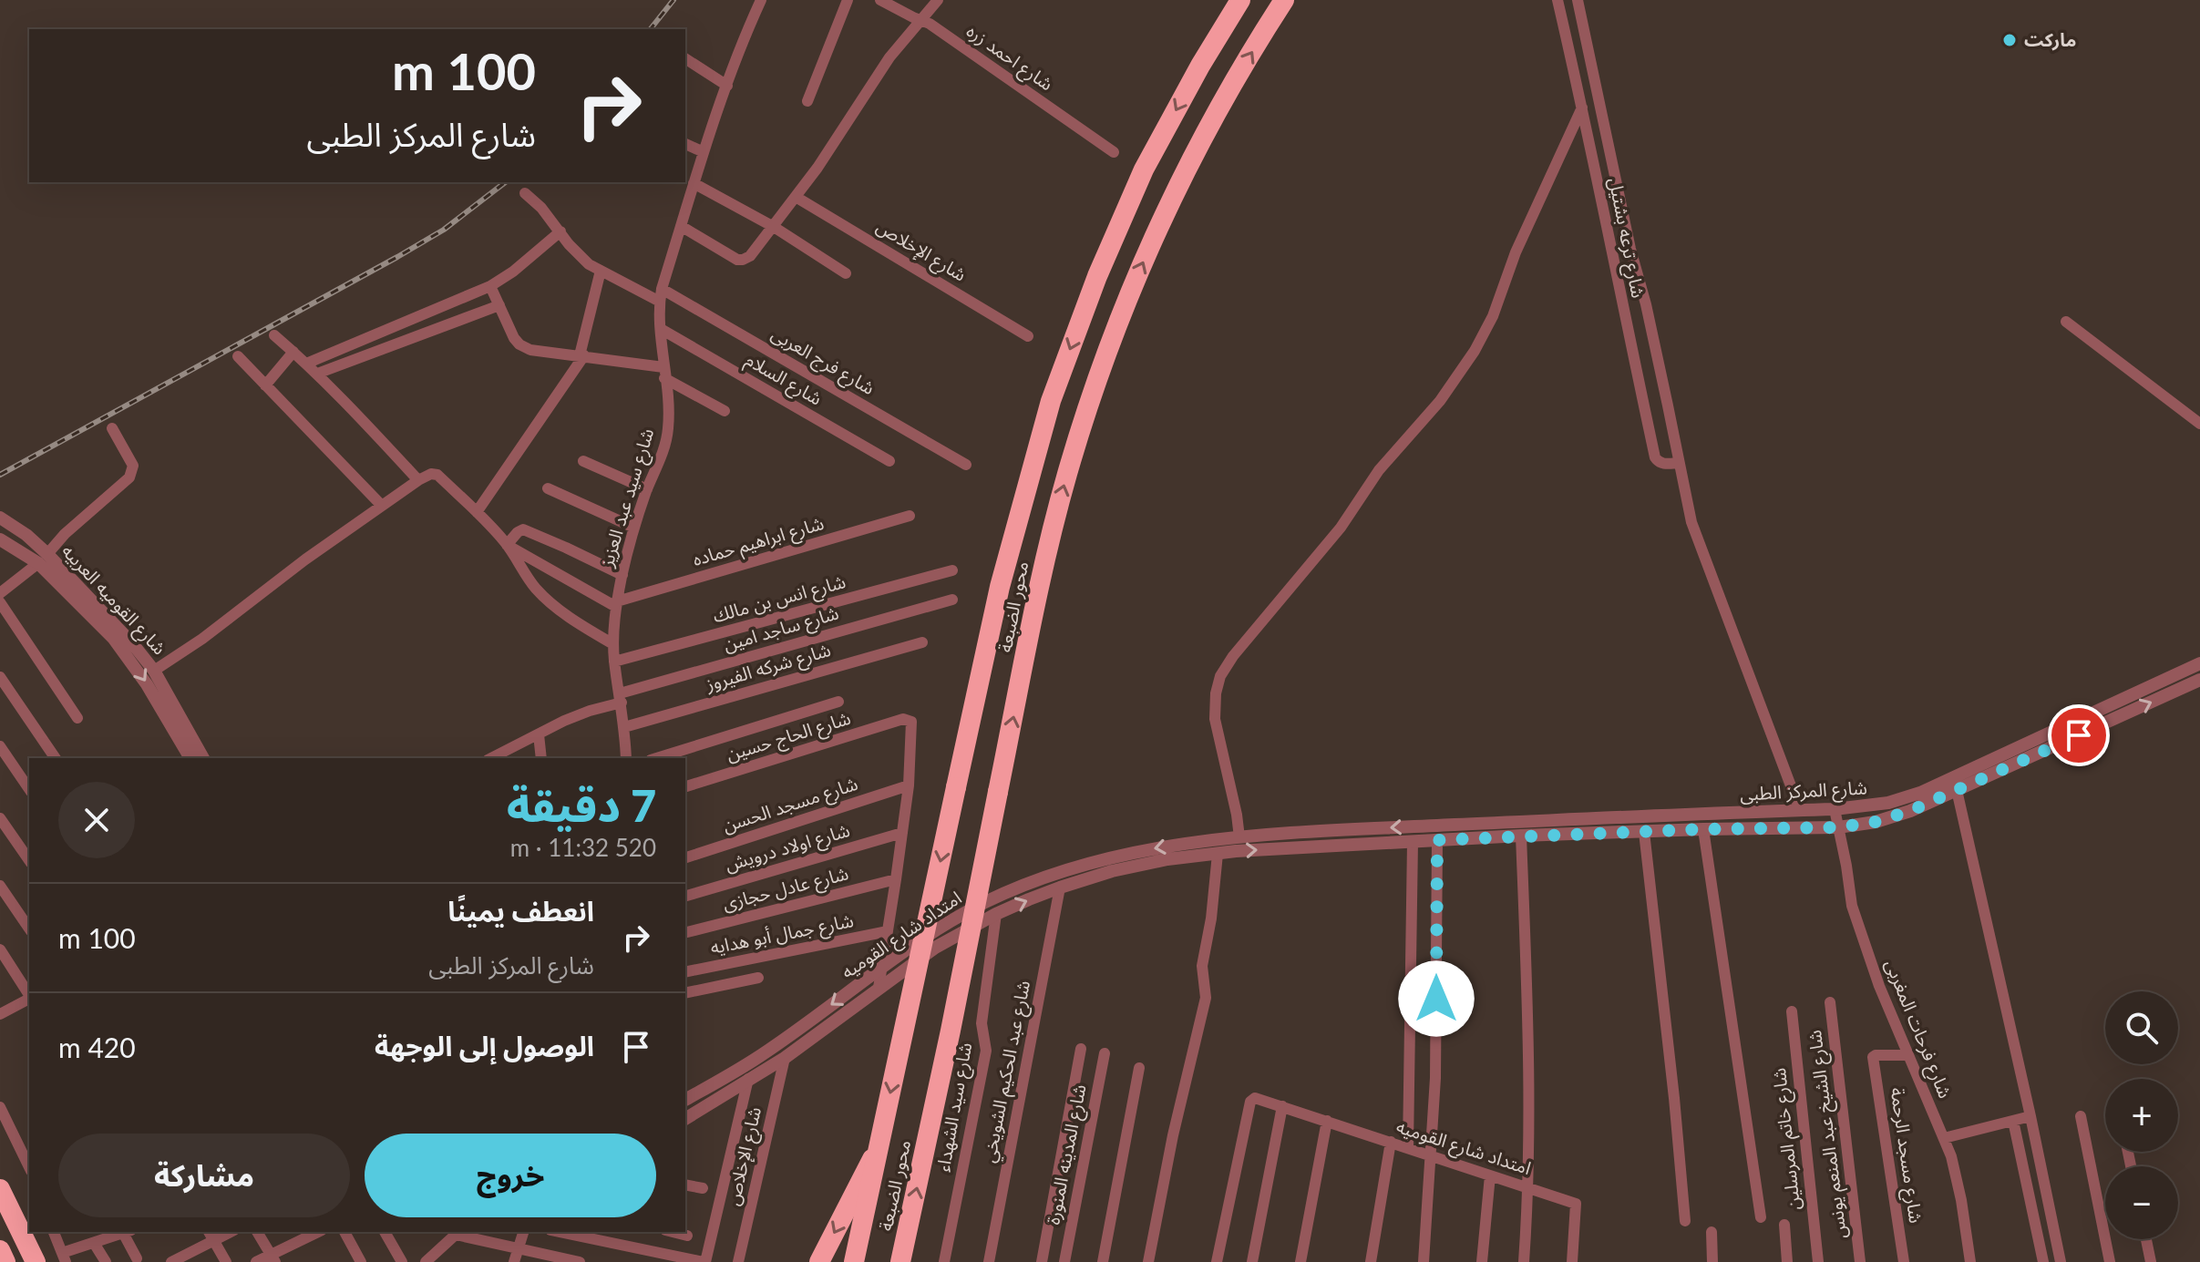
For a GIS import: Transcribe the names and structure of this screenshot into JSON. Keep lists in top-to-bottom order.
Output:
{
  "streets": {
    "highway": ["محور الضبعة"],
    "street": [
      "شارع احمد زره",
      "شارع ترعه بشتيل",
      "شارع الإخلاص",
      "شارع فرج العربى",
      "شارع السلام",
      "شارع سيد عبد العزيز",
      "شارع ابراهيم حماده",
      "شارع انس بن مالك",
      "شارع القوميه العربيه",
      "شارع ساجد امين",
      "شارع شركه الفيروز",
      "شارع الحاج حسين",
      "شارع المركز الطبى",
      "شارع مسجد الحسن",
      "شارع اولاد درويش",
      "شارع عادل حجازى",
      "شارع جمال أبو هدايه",
      "امتداد شارع القوميه",
      "شارع فرحات المغربى",
      "شارع عبد الحكيم الشويخي",
      "شارع سيد الشهداء",
      "شارع الشيخ عبد المنعم يونس",
      "شارع خاتم المرسلين",
      "شارع المدينه المنورة",
      "شارع مسجد الرحمة"
    ]
  },
  "crossings": [
    ["شارع ترعه بشتيل", "شارع المركز الطبى"],
    ["شارع الإخلاص", "امتداد شارع القوميه"],
    ["شارع فرج العربى", "شارع سيد عبد العزيز"],
    ["شارع السلام", "شارع سيد عبد العزيز"],
    ["شارع سيد عبد العزيز", "شارع ابراهيم حماده"],
    ["شارع سيد عبد العزيز", "شارع انس بن مالك"],
    ["شارع سيد عبد العزيز", "شارع ساجد امين"],
    ["شارع سيد عبد العزيز", "شارع شركه الفيروز"],
    ["شارع الحاج حسين", "شارع مسجد الحسن"],
    ["شارع المركز الطبى", "امتداد شارع القوميه"],
    ["شارع المركز الطبى", "شارع فرحات المغربى"],
    ["امتداد شارع القوميه", "شارع عبد الحكيم الشويخي"],
    ["امتداد شارع القوميه", "شارع سيد الشهداء"],
    ["شارع فرحات المغربى", "شارع مسجد الرحمة"]
  ],
  "places": ["ماركت"],
  "page": {
    "turn": ["100 m", "شارع المركز الطبى"],
    "heading": ["7 دقيقة", "520 m · 11:32"],
    "list": [
      {
        "name": "انعطف يمينًا",
        "note": "شارع المركز الطبى",
        "value": "100 m"
      },
      {
        "name": "الوصول إلى الوجهة",
        "value": "420 m"
      }
    ],
    "map_buttons": ["+", "−"],
    "buttons": ["خروج", "مشاركة"]
  }
}
